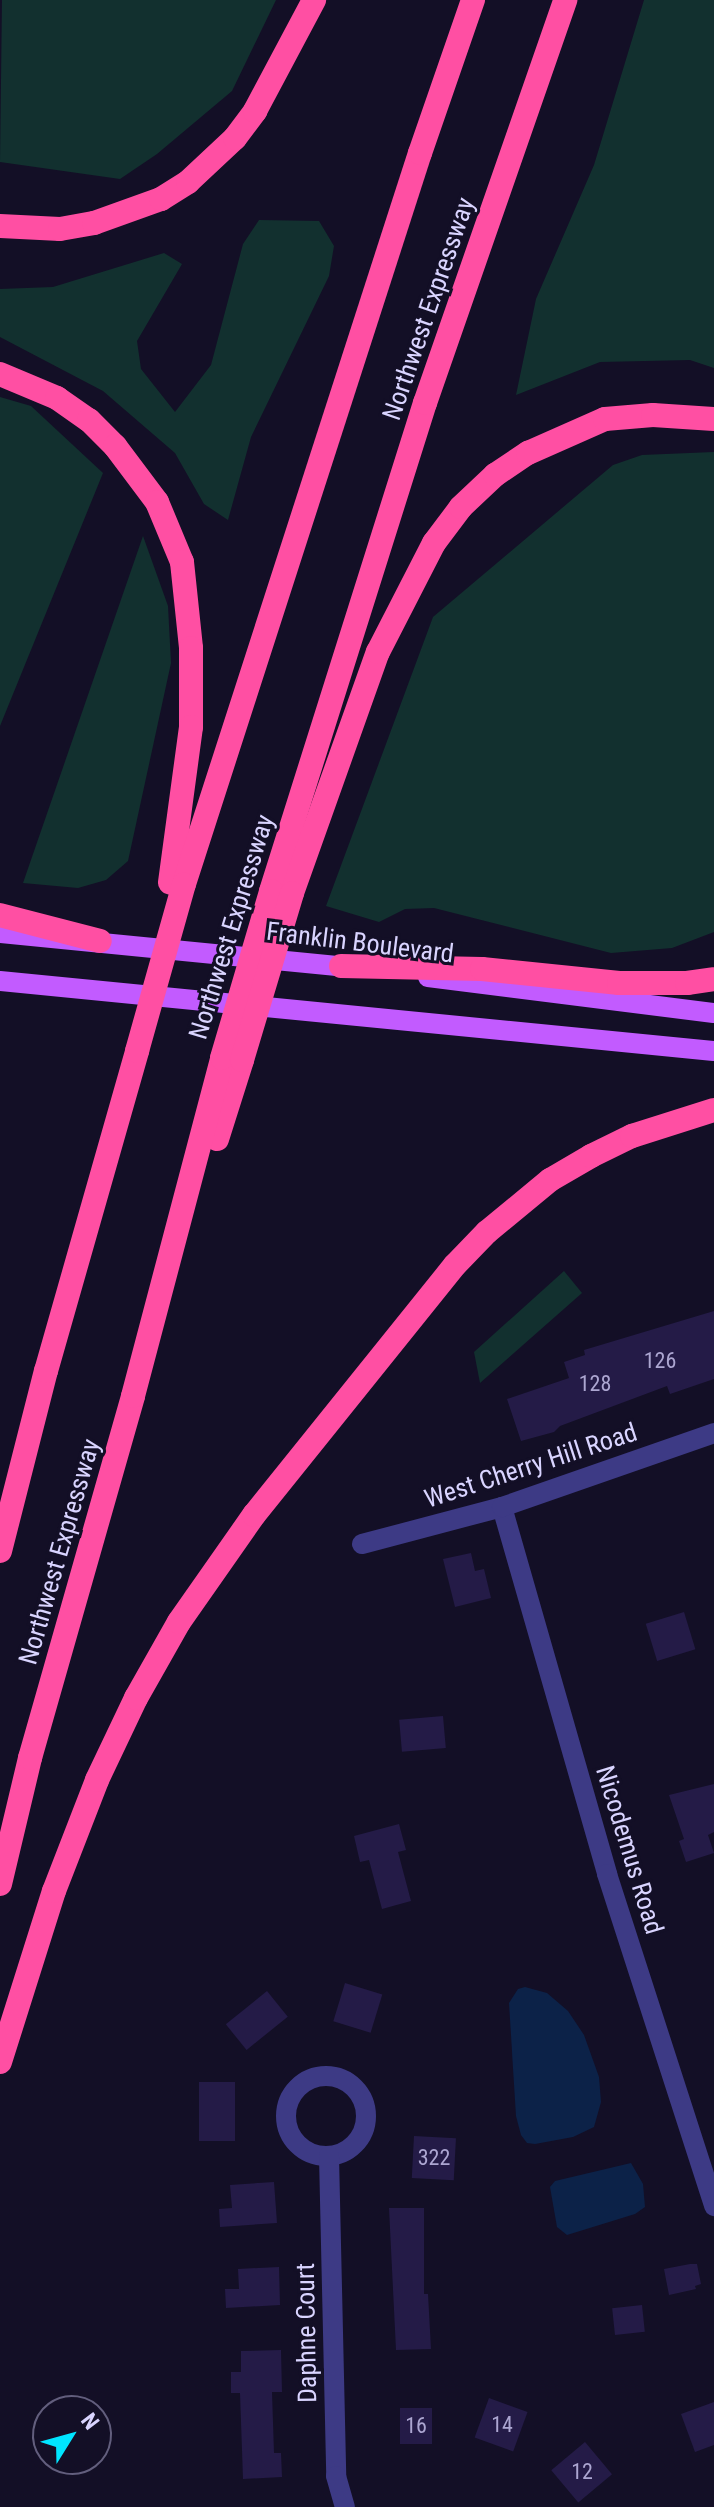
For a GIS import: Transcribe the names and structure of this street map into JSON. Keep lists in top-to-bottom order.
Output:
{
  "streets": {
    "highway": ["Northwest Expressway"],
    "main road": ["Franklin Boulevard"],
    "street": ["West Cherry Hill Road", "Nicodemus Road", "Daphne Court"]
  },
  "crossings": [
    ["West Cherry Hill Road", "Nicodemus Road"]
  ],
  "house_numbers": [
    "126",
    "128",
    "322",
    "14",
    "16",
    "12"
  ],
  "north": "top right"
}
